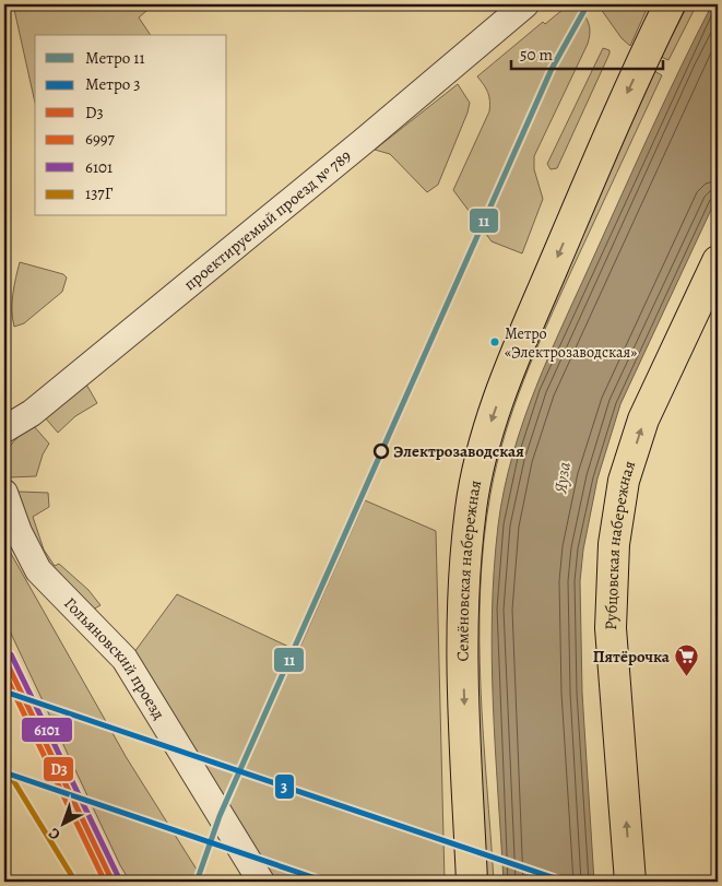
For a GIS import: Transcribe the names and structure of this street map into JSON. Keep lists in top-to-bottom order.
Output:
{
  "streets": {
    "main road": ["Рубцовская набережная", "Семёновская набережная"],
    "street": ["проектируемый проезд № 789", "Гольяновский проезд"]
  },
  "one_way": ["Рубцовская набережная", "Семёновская набережная"],
  "water": ["Яуза"],
  "places": {
    "other": ["Метро «Электрозаводская»", "Электрозаводская"],
    "supermarket": ["Пятёрочка"]
  },
  "lines": [
    "metro line 11",
    "transit line 6101",
    "transit line D3",
    "transit line 6997",
    "metro line 3",
    "transit line 137Г"
  ],
  "legend": [
    "Метро 11",
    "Метро 3",
    "D3",
    "6997",
    "6101",
    "137Г"
  ],
  "scale_bar": "50 m",
  "north": "bottom left"
}
